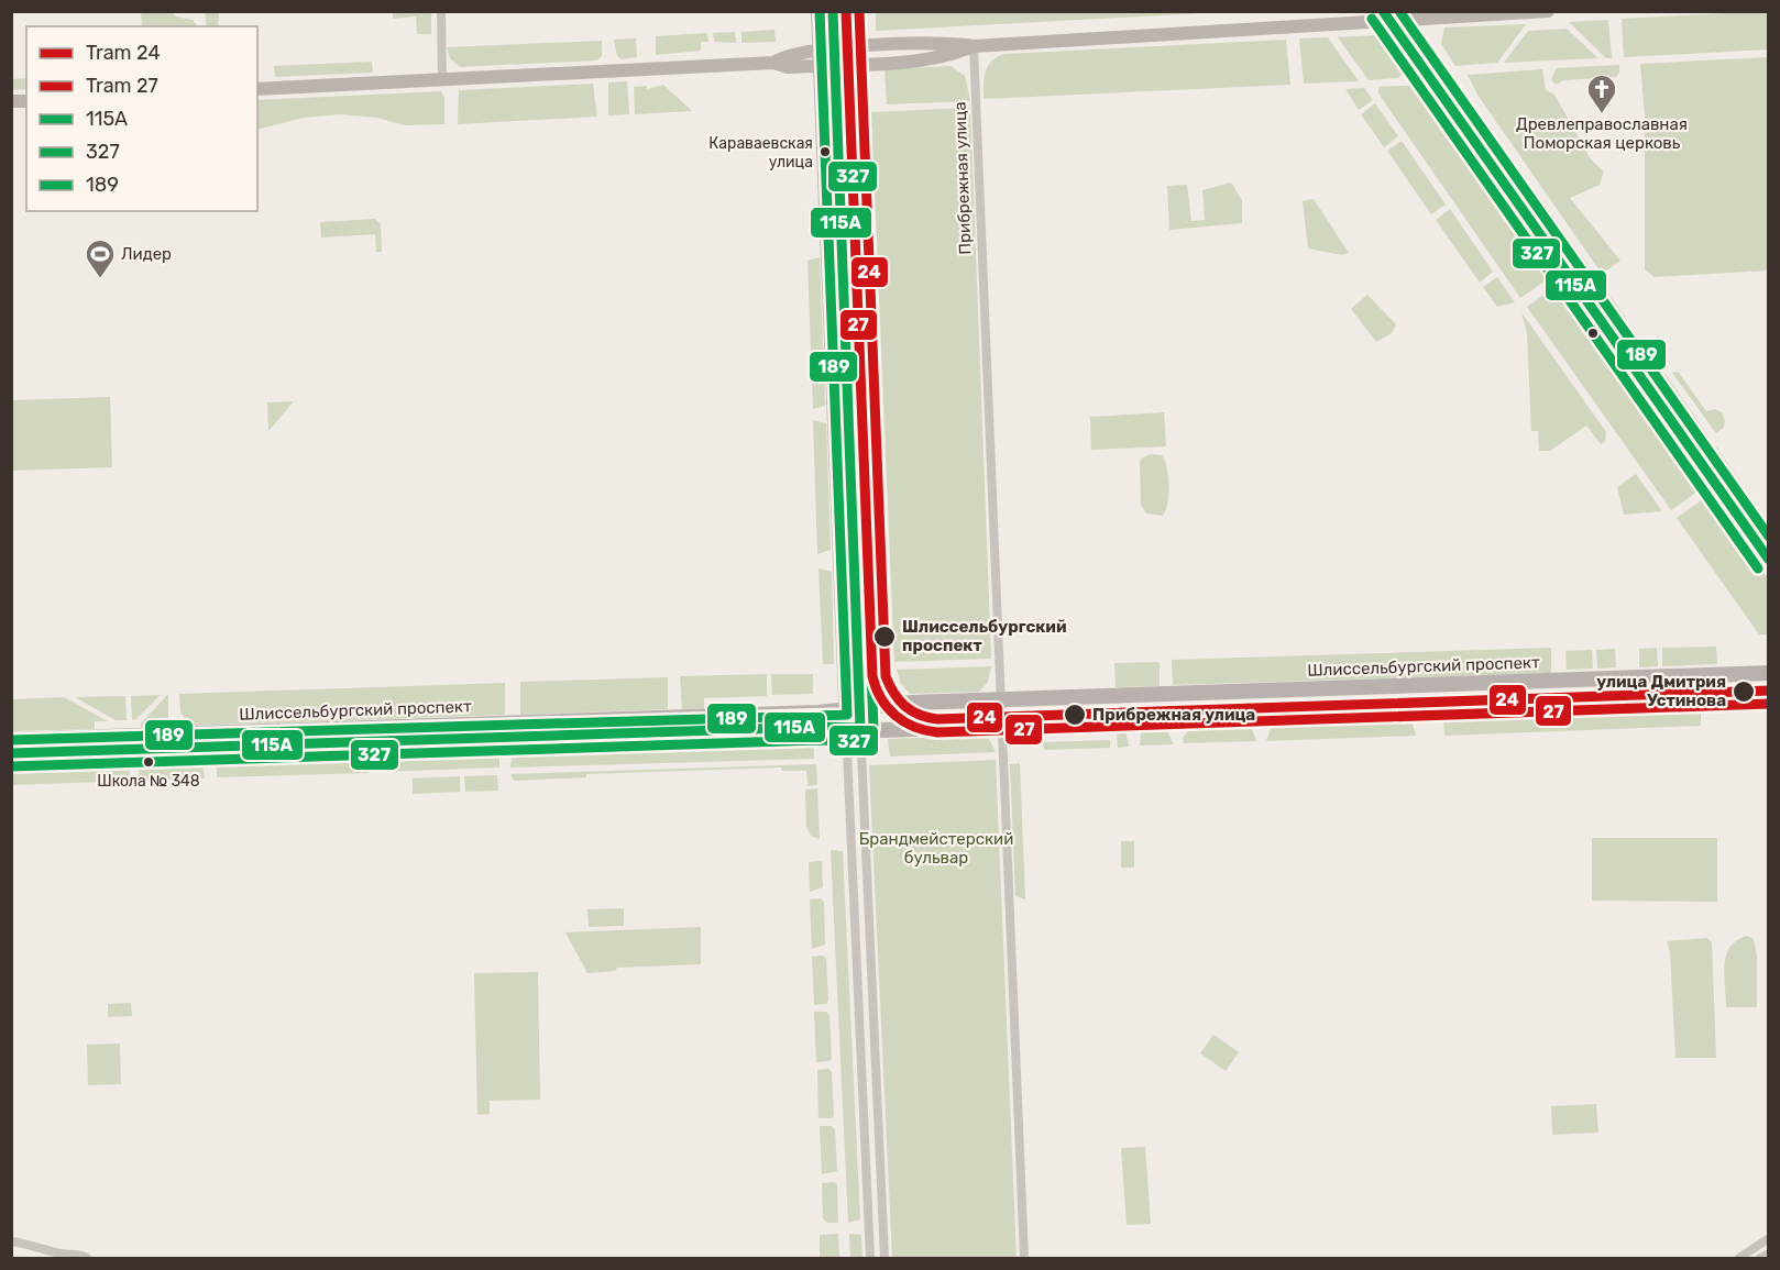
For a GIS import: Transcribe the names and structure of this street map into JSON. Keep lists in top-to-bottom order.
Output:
{
  "streets": {
    "main road": ["Шлиссельбургский проспект"],
    "street": ["Прибрежная улица"]
  },
  "crossings": [
    ["Прибрежная улица", "Шлиссельбургский проспект"]
  ],
  "parks": ["Брандмейстерский бульвар"],
  "places": {
    "church": ["Древлеправославная Поморская церковь"],
    "other": [
      "Караваевская улица",
      "Шлиссельбургский проспект",
      "улица Дмитрия Устинова",
      "Прибрежная улица",
      "Школа № 348"
    ],
    "sports": ["Лидер"]
  },
  "lines": [
    "tram line 24",
    "tram line 27",
    "transit line 115А",
    "transit line 327",
    "transit line 189"
  ],
  "legend": [
    "Tram 24",
    "Tram 27",
    "115А",
    "327",
    "189"
  ]
}
